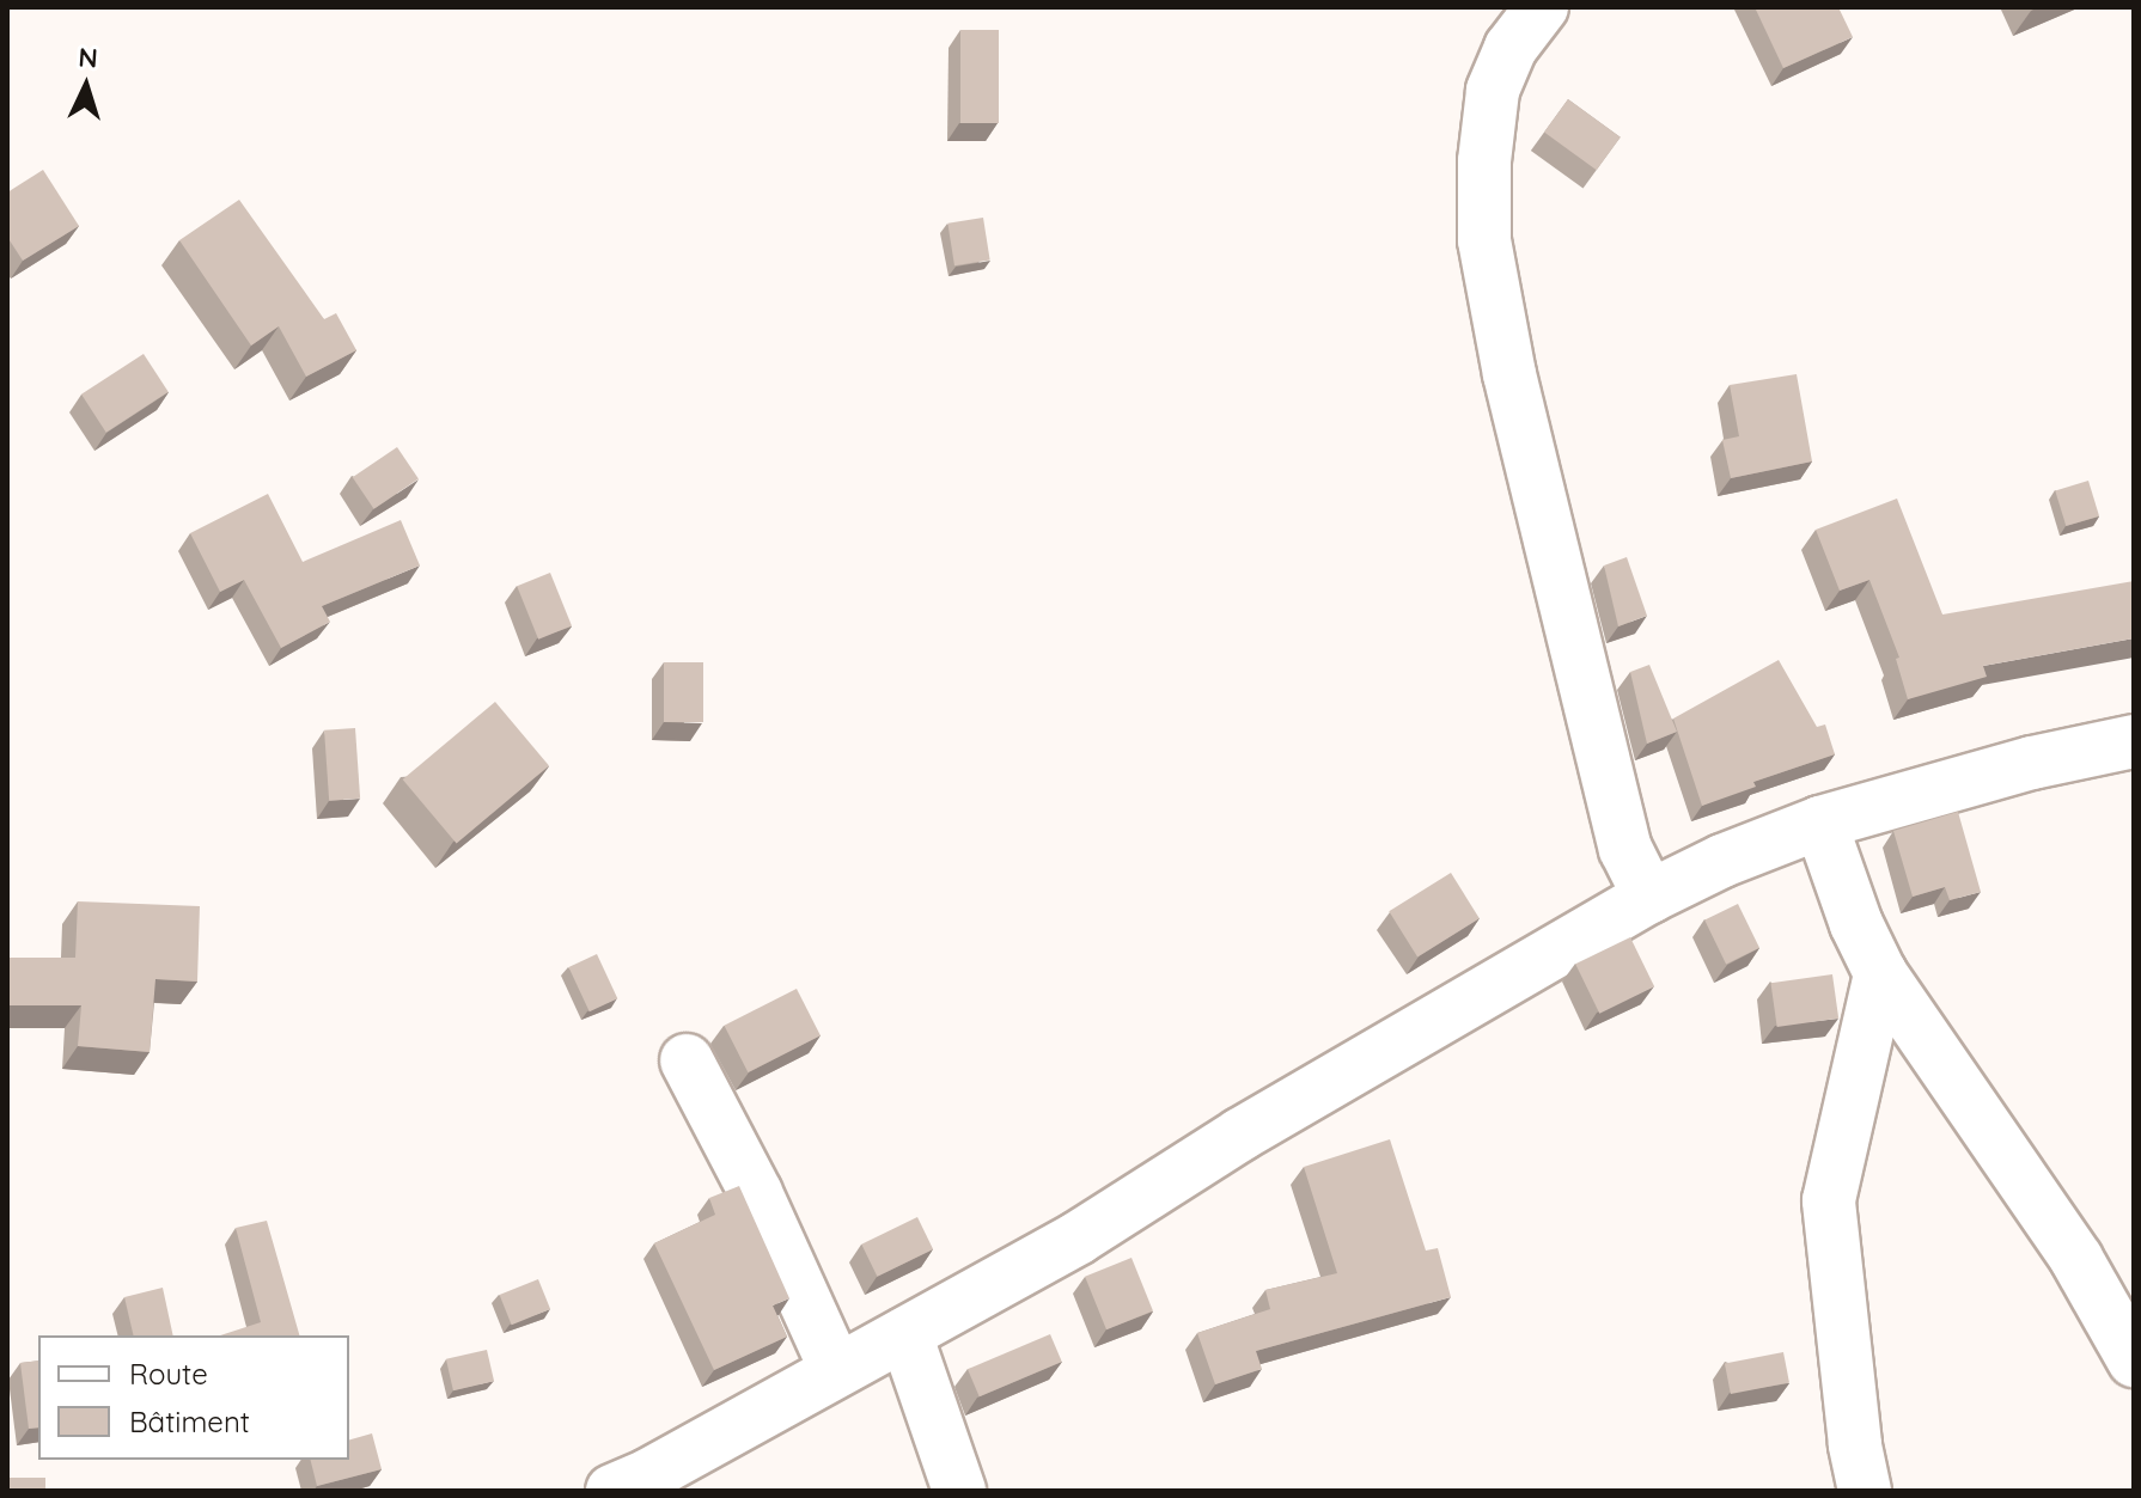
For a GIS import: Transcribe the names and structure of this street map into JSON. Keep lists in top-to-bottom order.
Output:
{
  "legend": ["Route", "Bâtiment"],
  "north": "top"
}
